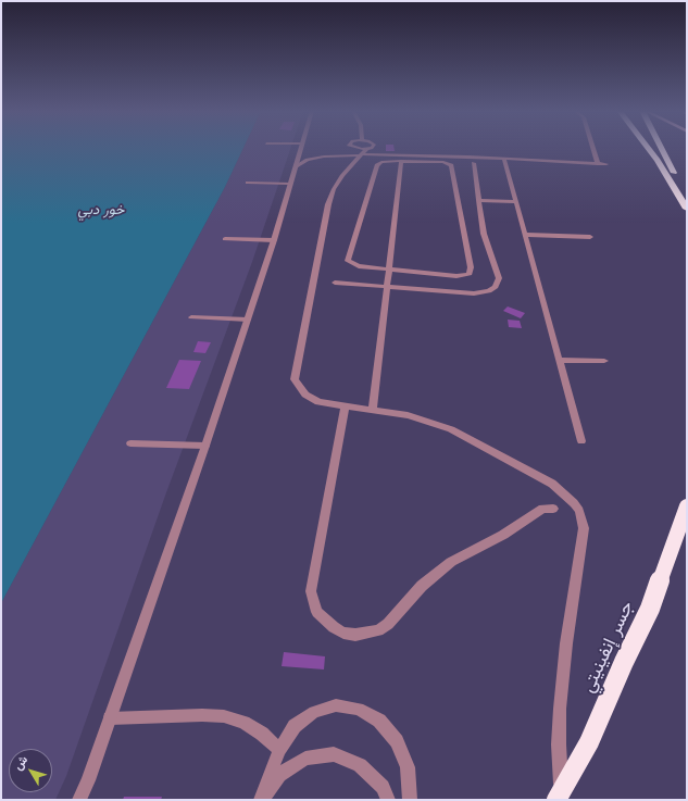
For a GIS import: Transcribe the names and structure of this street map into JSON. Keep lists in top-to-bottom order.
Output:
{
  "streets": {
    "highway": ["جسر إنفينيتي"]
  },
  "water": ["خور دبي"],
  "north": "top left"
}
